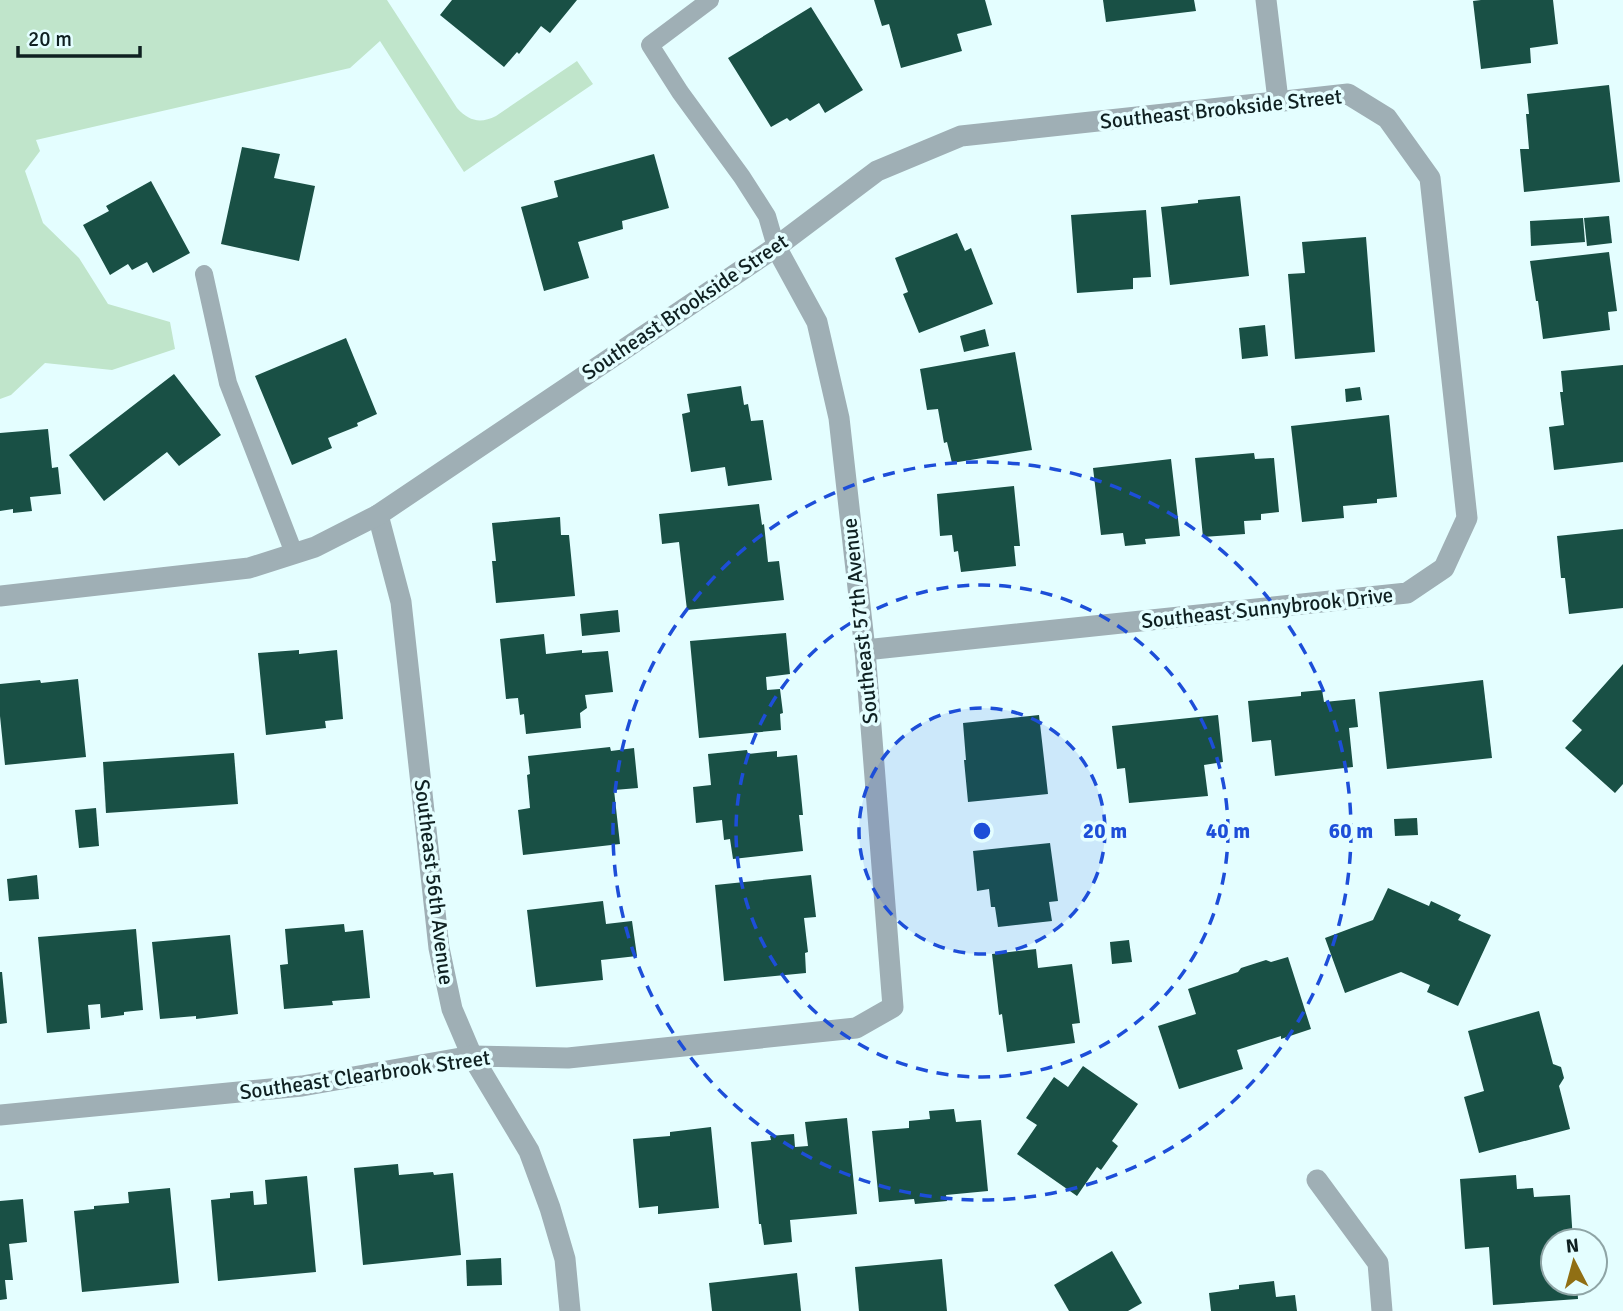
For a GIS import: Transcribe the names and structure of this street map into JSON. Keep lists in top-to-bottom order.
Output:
{
  "streets": {
    "street": [
      "Southeast Brookside Street",
      "Southeast Sunnybrook Drive",
      "Southeast 57th Avenue",
      "Southeast 56th Avenue",
      "Southeast Clearbrook Street"
    ]
  },
  "crossings": [
    ["Southeast Brookside Street", "Southeast Sunnybrook Drive"],
    ["Southeast Brookside Street", "Southeast 57th Avenue"],
    ["Southeast Brookside Street", "Southeast 56th Avenue"],
    ["Southeast Sunnybrook Drive", "Southeast 57th Avenue"],
    ["Southeast 57th Avenue", "Southeast Clearbrook Street"],
    ["Southeast 56th Avenue", "Southeast Clearbrook Street"]
  ],
  "scale_bar": "20 m",
  "north": "top",
  "rings": ["20 m", "40 m", "60 m"]
}
